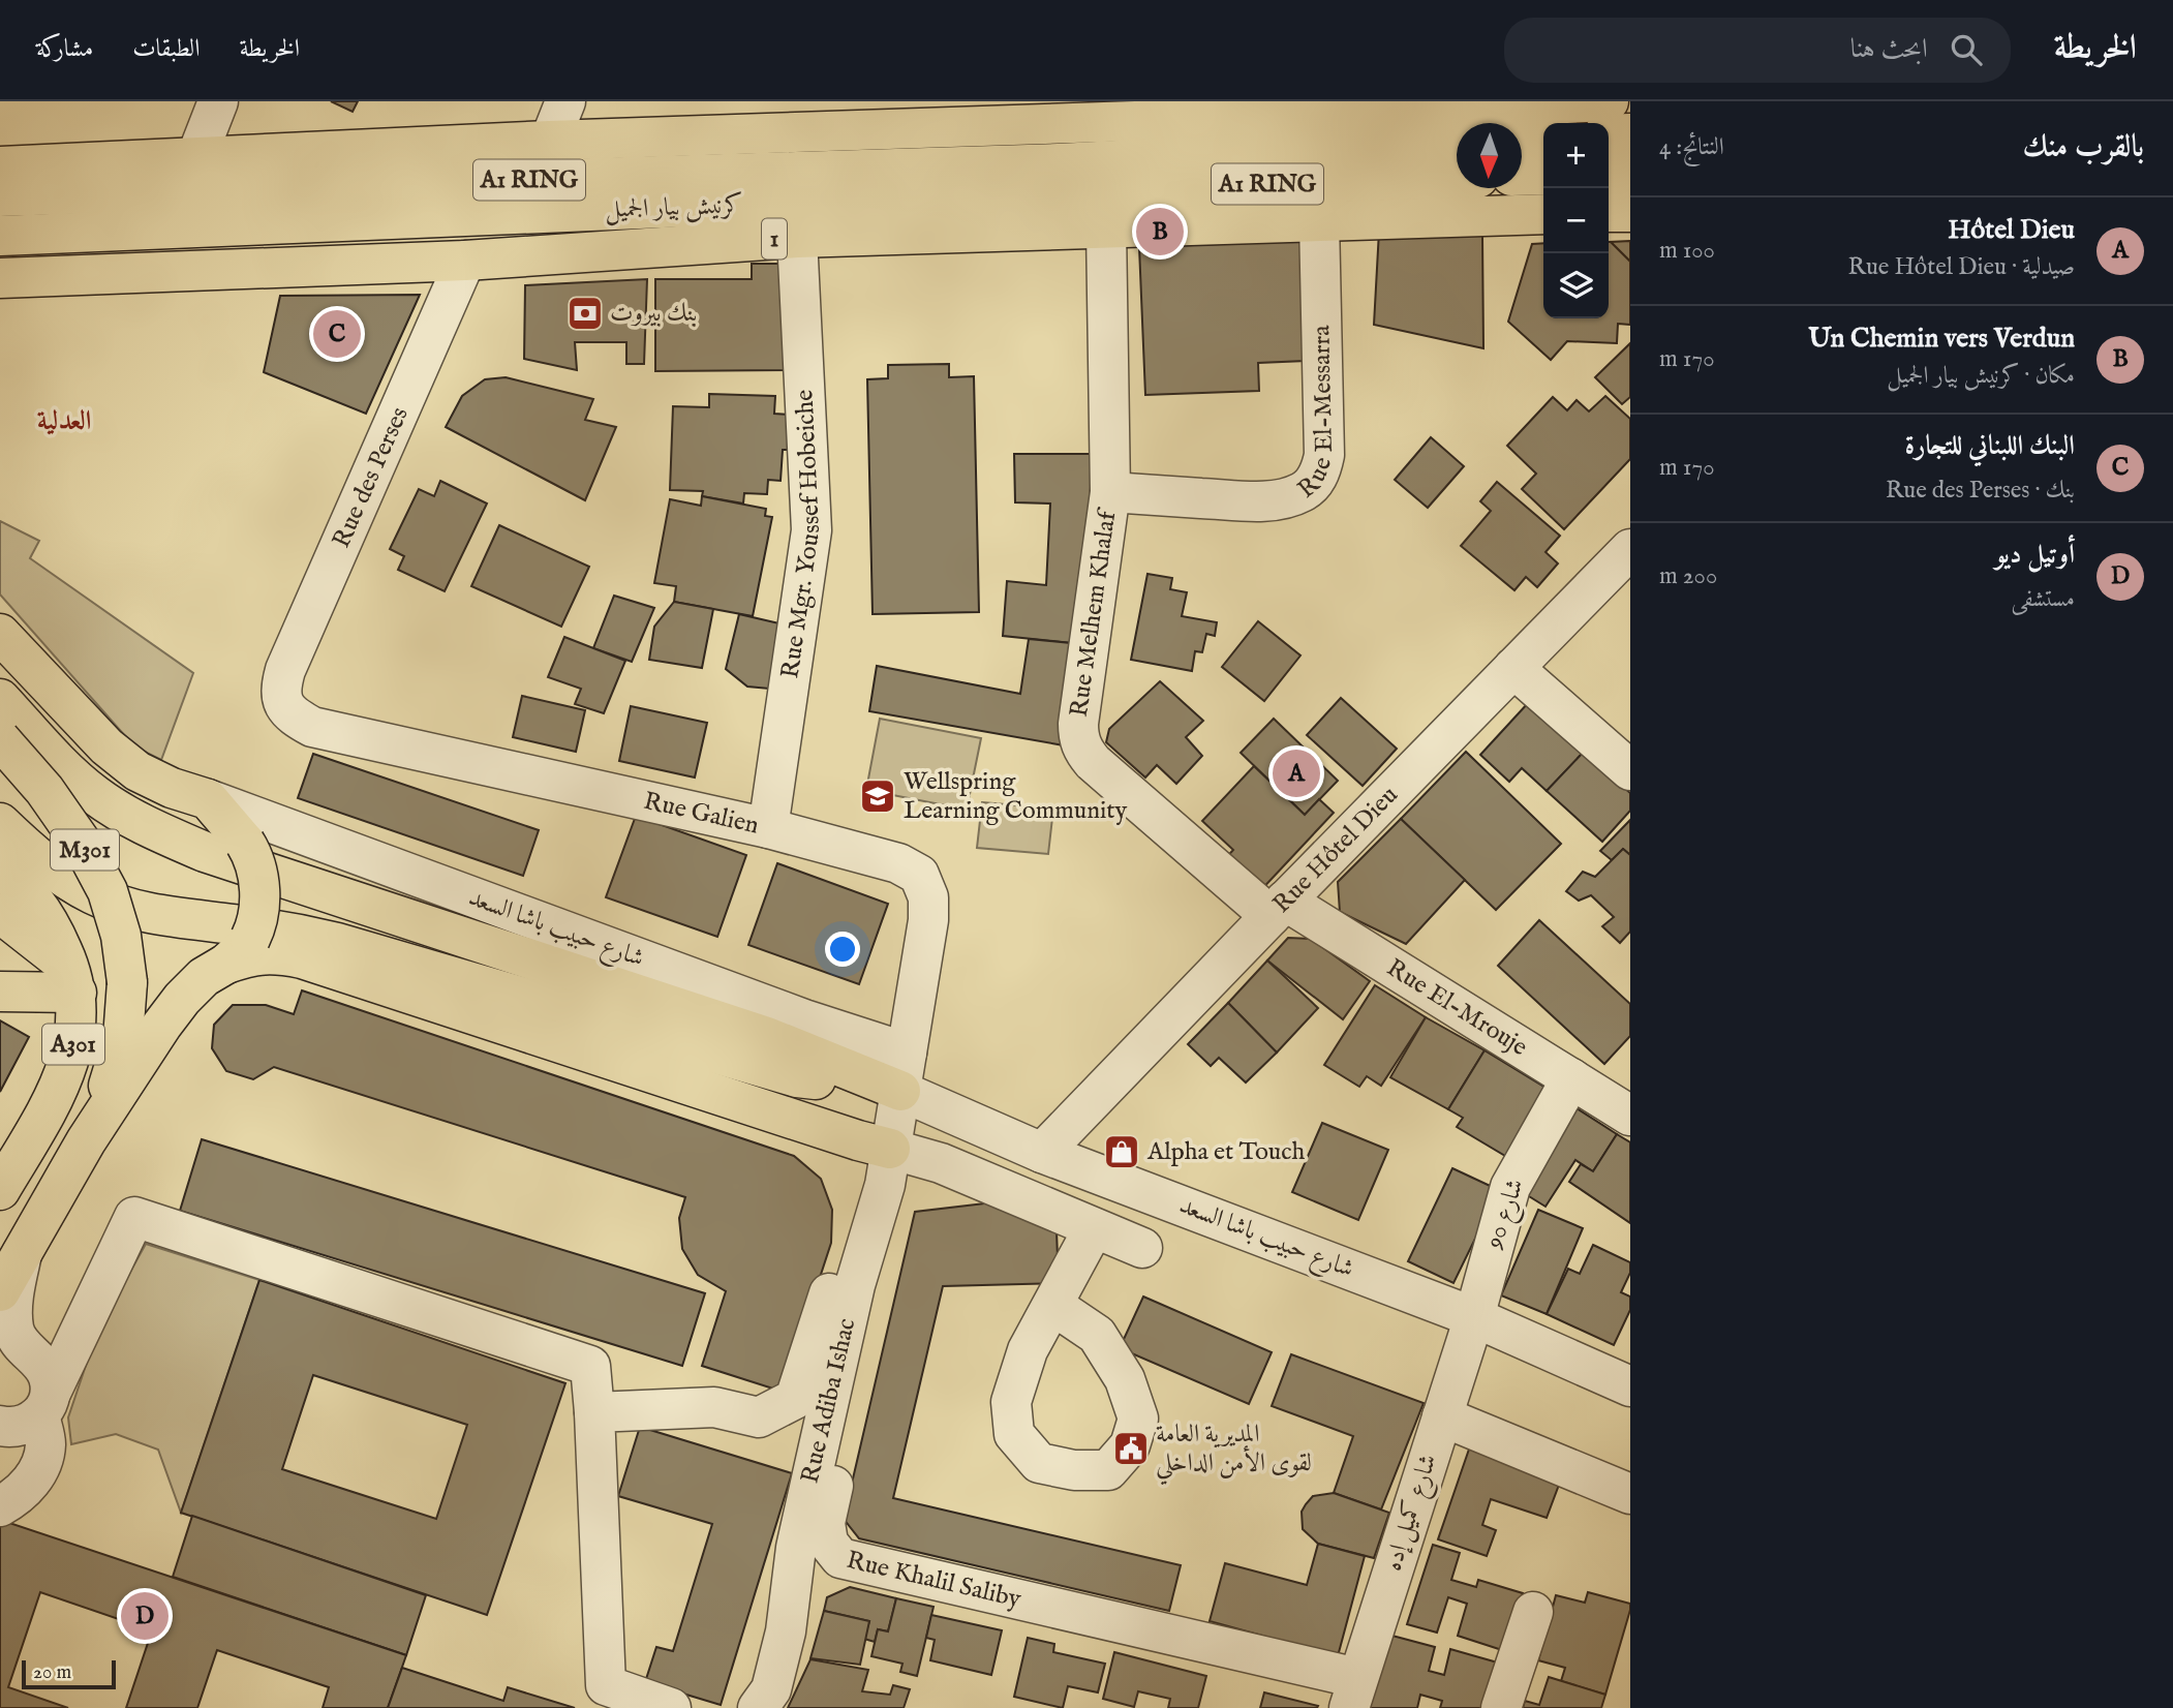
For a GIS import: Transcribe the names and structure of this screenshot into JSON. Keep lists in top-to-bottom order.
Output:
{
  "streets": {
    "highway": [
      "A1 RING",
      "كرنيش بيار الجميل",
      "1",
      "M301",
      "A301"
    ],
    "street": [
      "Rue El-Messarra",
      "Rue des Perses",
      "Rue Mgr. Youssef Hobeiche",
      "Rue Melhem Khalaf",
      "Rue Galien",
      "Rue Hôtel Dieu",
      "شارع حبيب باشا السعد",
      "Rue El-Mrouje",
      "شارع 90",
      "Rue Adiba Ishac",
      "شارع كميل إده",
      "Rue Khalil Saliby"
    ]
  },
  "crossings": [
    ["1", "Rue El-Messarra"],
    ["1", "Rue des Perses"],
    ["1", "Rue Mgr. Youssef Hobeiche"],
    ["1", "Rue Melhem Khalaf"],
    ["Rue El-Messarra", "Rue Melhem Khalaf"],
    ["Rue des Perses", "Rue Galien"],
    ["Rue Mgr. Youssef Hobeiche", "Rue Galien"],
    ["Rue Melhem Khalaf", "Rue Hôtel Dieu"],
    ["Rue Melhem Khalaf", "Rue El-Mrouje"],
    ["Rue Galien", "شارع حبيب باشا السعد"],
    ["Rue Galien", "Rue Adiba Ishac"],
    ["M301", "A301"],
    ["Rue Hôtel Dieu", "شارع حبيب باشا السعد"],
    ["Rue Hôtel Dieu", "Rue El-Mrouje"],
    ["شارع حبيب باشا السعد", "شارع 90"],
    ["شارع حبيب باشا السعد", "Rue Adiba Ishac"],
    ["شارع حبيب باشا السعد", "شارع كميل إده"],
    ["Rue El-Mrouje", "شارع 90"],
    ["شارع 90", "شارع كميل إده"],
    ["Rue Adiba Ishac", "Rue Khalil Saliby"],
    ["شارع كميل إده", "Rue Khalil Saliby"]
  ],
  "districts": ["العدلية"],
  "places": {
    "bank": ["بنك بيروت"],
    "school or university": ["Wellspring Learning Community"],
    "shop": ["Alpha et Touch"],
    "public building": ["المديرية العامة لقوى الأمن الداخلي"]
  },
  "scale_bar": "20 m",
  "north": "bottom",
  "page": {
    "header": "الخريطة",
    "search": "ابحث هنا",
    "nav": ["الخريطة", "الطبقات", "مشاركة"],
    "heading": ["بالقرب منك", "النتائج: 4"],
    "map_buttons": ["+", "−"],
    "list": [
      {
        "mark": "A",
        "name": "Hôtel Dieu",
        "note": "صيدلية · Rue Hôtel Dieu",
        "value": "100 m"
      },
      {
        "mark": "B",
        "name": "Un Chemin vers Verdun",
        "note": "مكان · كرنيش بيار الجميل",
        "value": "170 m"
      },
      {
        "mark": "C",
        "name": "البنك اللبناني للتجارة",
        "note": "بنك · Rue des Perses",
        "value": "170 m"
      },
      {
        "mark": "D",
        "name": "أوتيل ديو",
        "note": "مستشفى",
        "value": "200 m"
      }
    ],
    "pins": [
      "B",
      "C",
      "A",
      "D"
    ],
    "scale": "20 m"
  }
}
